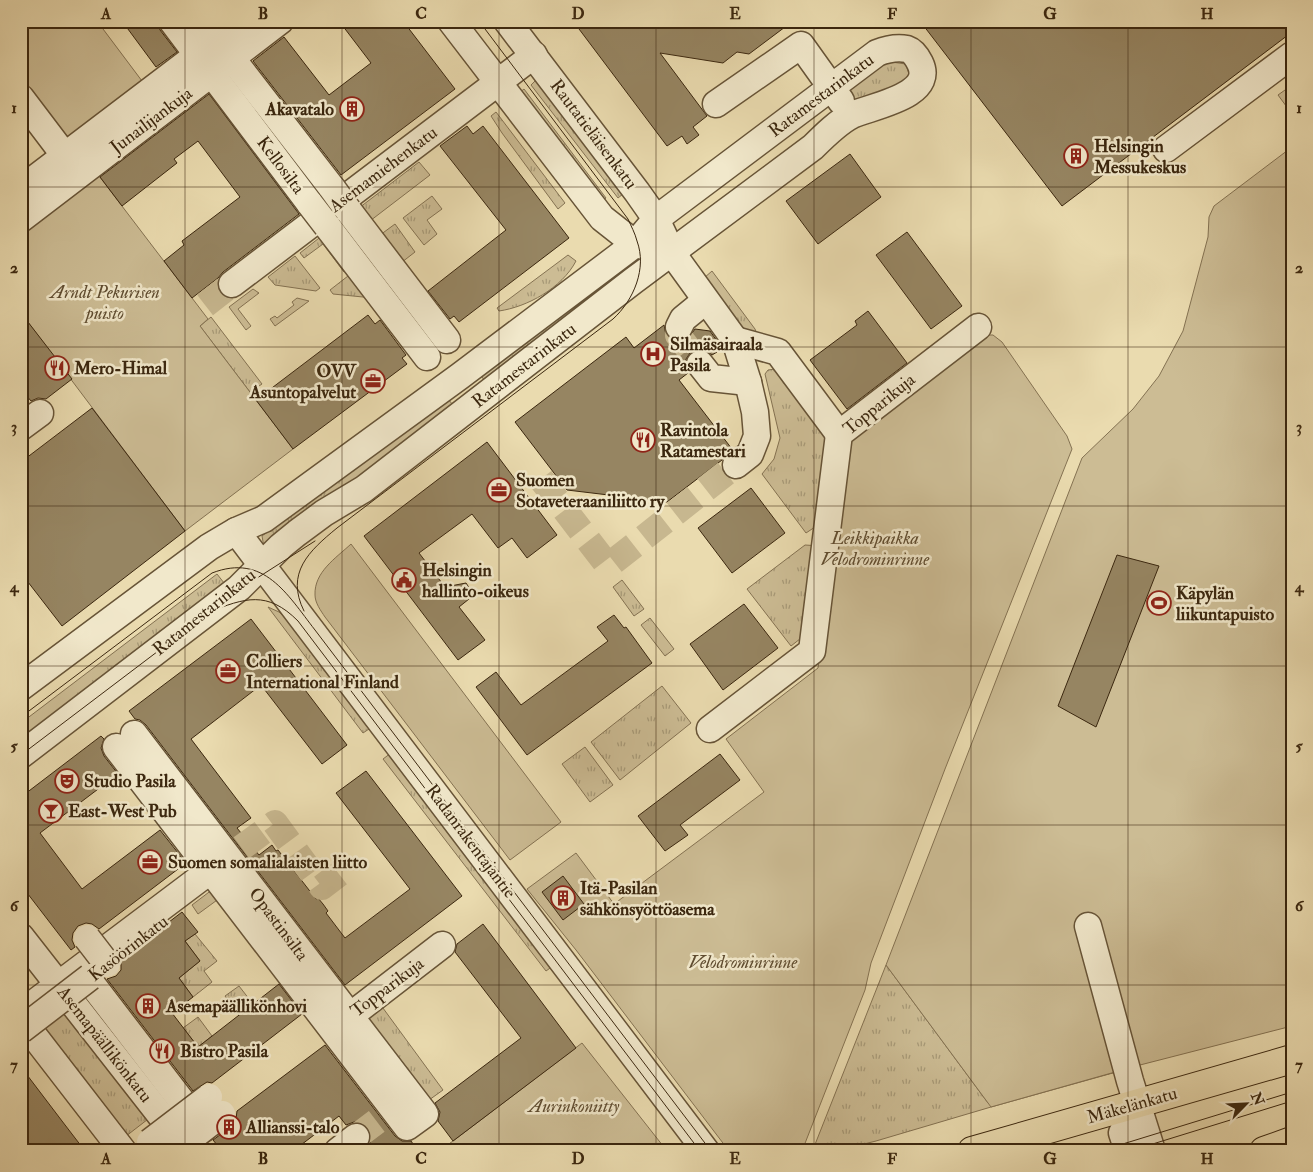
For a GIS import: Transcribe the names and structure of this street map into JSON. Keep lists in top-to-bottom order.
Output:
{
  "streets": {
    "main road": ["Mäkelänkatu"],
    "street": [
      "Ratamestarinkatu",
      "Junailijankuja",
      "Rautatieläisenkatu",
      "Kellosilta",
      "Asemamiehenkatu",
      "Topparikuja",
      "Radanrakentajantie",
      "Opastinsilta",
      "Kasöörinkatu",
      "Asemapäällikönkatu"
    ]
  },
  "crossings": [
    ["Ratamestarinkatu", "Rautatieläisenkatu"],
    ["Ratamestarinkatu", "Radanrakentajantie"],
    ["Junailijankuja", "Kellosilta"],
    ["Rautatieläisenkatu", "Asemamiehenkatu"],
    ["Topparikuja", "Opastinsilta"],
    ["Opastinsilta", "Kasöörinkatu"],
    ["Kasöörinkatu", "Asemapäällikönkatu"]
  ],
  "parks": [
    "Arndt Pekurisen puisto",
    "Leikkipaikka Velodrominrinne",
    "Velodrominrinne",
    "Aurinkoniitty"
  ],
  "places": {
    "building": [
      "Akavatalo",
      "Helsingin Messukeskus",
      "Itä-Pasilan sähkönsyöttöasema",
      "Asemapäällikönhovi",
      "Allianssi-talo"
    ],
    "hospital": ["Silmäsairaala Pasila"],
    "restaurant": ["Mero-Himal", "Ravintola Ratamestari", "Bistro Pasila"],
    "office": [
      "OVV Asuntopalvelut",
      "Suomen Sotaveteraaniliitto ry",
      "Colliers International Finland",
      "Suomen somalialaisten liitto"
    ],
    "public building": ["Helsingin hallinto-oikeus"],
    "sports": ["Käpylän liikuntapuisto"],
    "theatre": ["Studio Pasila"],
    "bar": ["East-West Pub"]
  },
  "north": "top right",
  "grid": {
    "columns": [
      "A",
      "B",
      "C",
      "D",
      "E",
      "F",
      "G",
      "H"
    ],
    "rows": [
      "1",
      "2",
      "3",
      "4",
      "5",
      "6",
      "7"
    ]
  }
}
